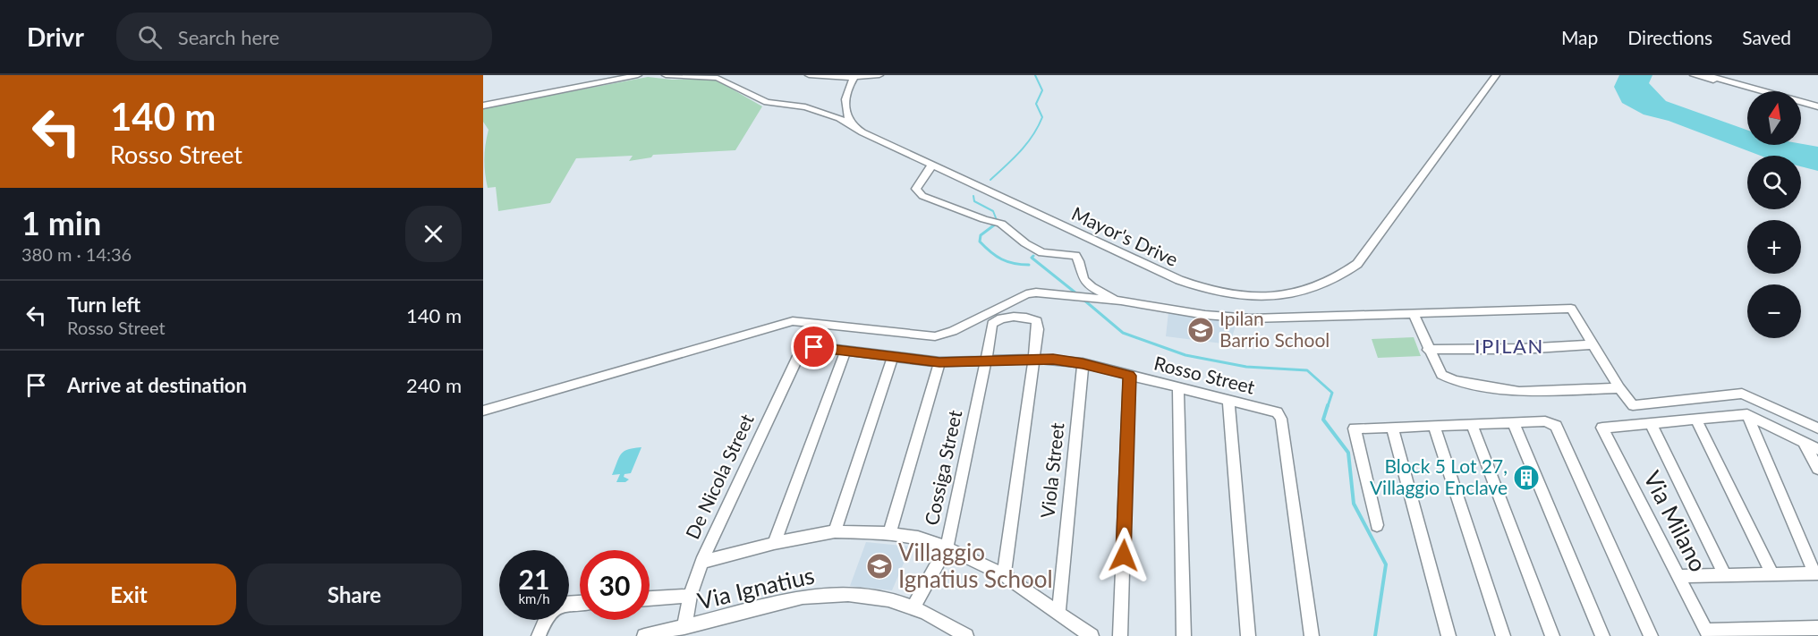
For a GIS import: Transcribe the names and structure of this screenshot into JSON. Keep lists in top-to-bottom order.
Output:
{
  "streets": {
    "street": [
      "Mayor's Drive",
      "Rosso Street",
      "Cossiga Street",
      "Viola Street",
      "De Nicola Street",
      "Via Milano",
      "Via Ignatius"
    ]
  },
  "crossings": [
    ["Rosso Street", "Cossiga Street"],
    ["Rosso Street", "Viola Street"],
    ["Rosso Street", "De Nicola Street"],
    ["Cossiga Street", "Via Ignatius"],
    ["De Nicola Street", "Via Ignatius"]
  ],
  "districts": ["IPILAN"],
  "places": {
    "school or university": ["Ipilan Barrio School", "Villaggio Ignatius School"],
    "building": ["Block 5 Lot 27, Villaggio Enclave"]
  },
  "north": "top",
  "page": {
    "header": "Drivr",
    "search": "Search here",
    "nav": ["Map", "Directions", "Saved"],
    "turn": ["140 m", "Rosso Street"],
    "map_buttons": ["+", "−"],
    "heading": ["1 min", "380 m · 14:36"],
    "list": [
      {
        "name": "Turn left",
        "note": "Rosso Street",
        "value": "140 m"
      },
      {
        "name": "Arrive at destination",
        "value": "240 m"
      }
    ],
    "speed": "21 km/h",
    "limit": "30",
    "buttons": ["Exit", "Share"]
  }
}
